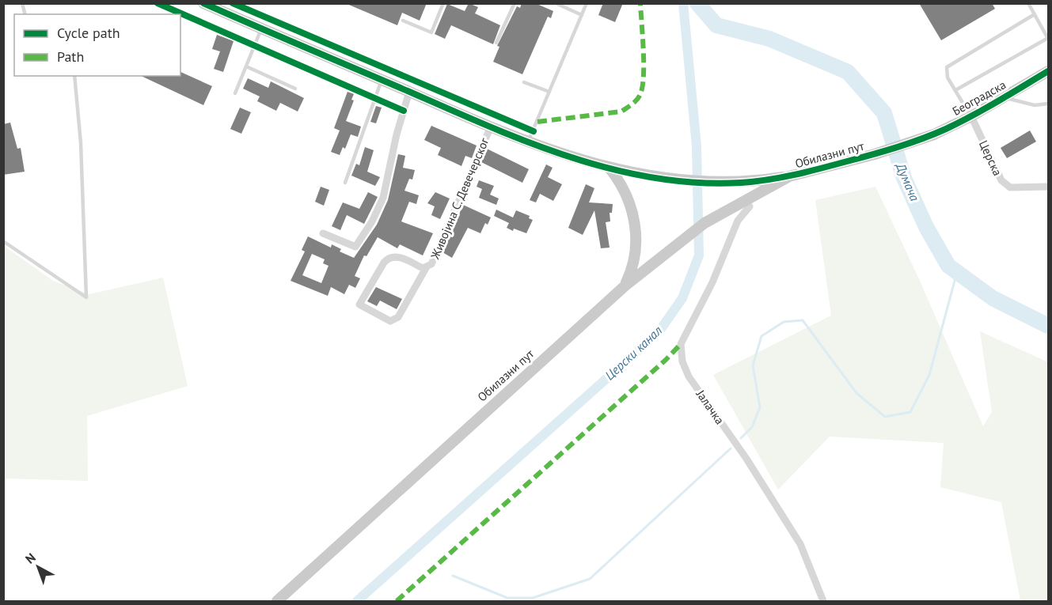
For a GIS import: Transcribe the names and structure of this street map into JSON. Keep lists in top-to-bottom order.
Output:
{
  "streets": {
    "main road": ["Београдска", "Обилазни пут"],
    "street": ["Церска", "Живојина С. Девечерског", "Јалачка"]
  },
  "crossings": [
    ["Београдска", "Обилазни пут"],
    ["Београдска", "Церска"],
    ["Обилазни пут", "Јалачка"]
  ],
  "water": ["Думача", "Церски канал"],
  "legend": ["Cycle path", "Path"],
  "north": "top left"
}
